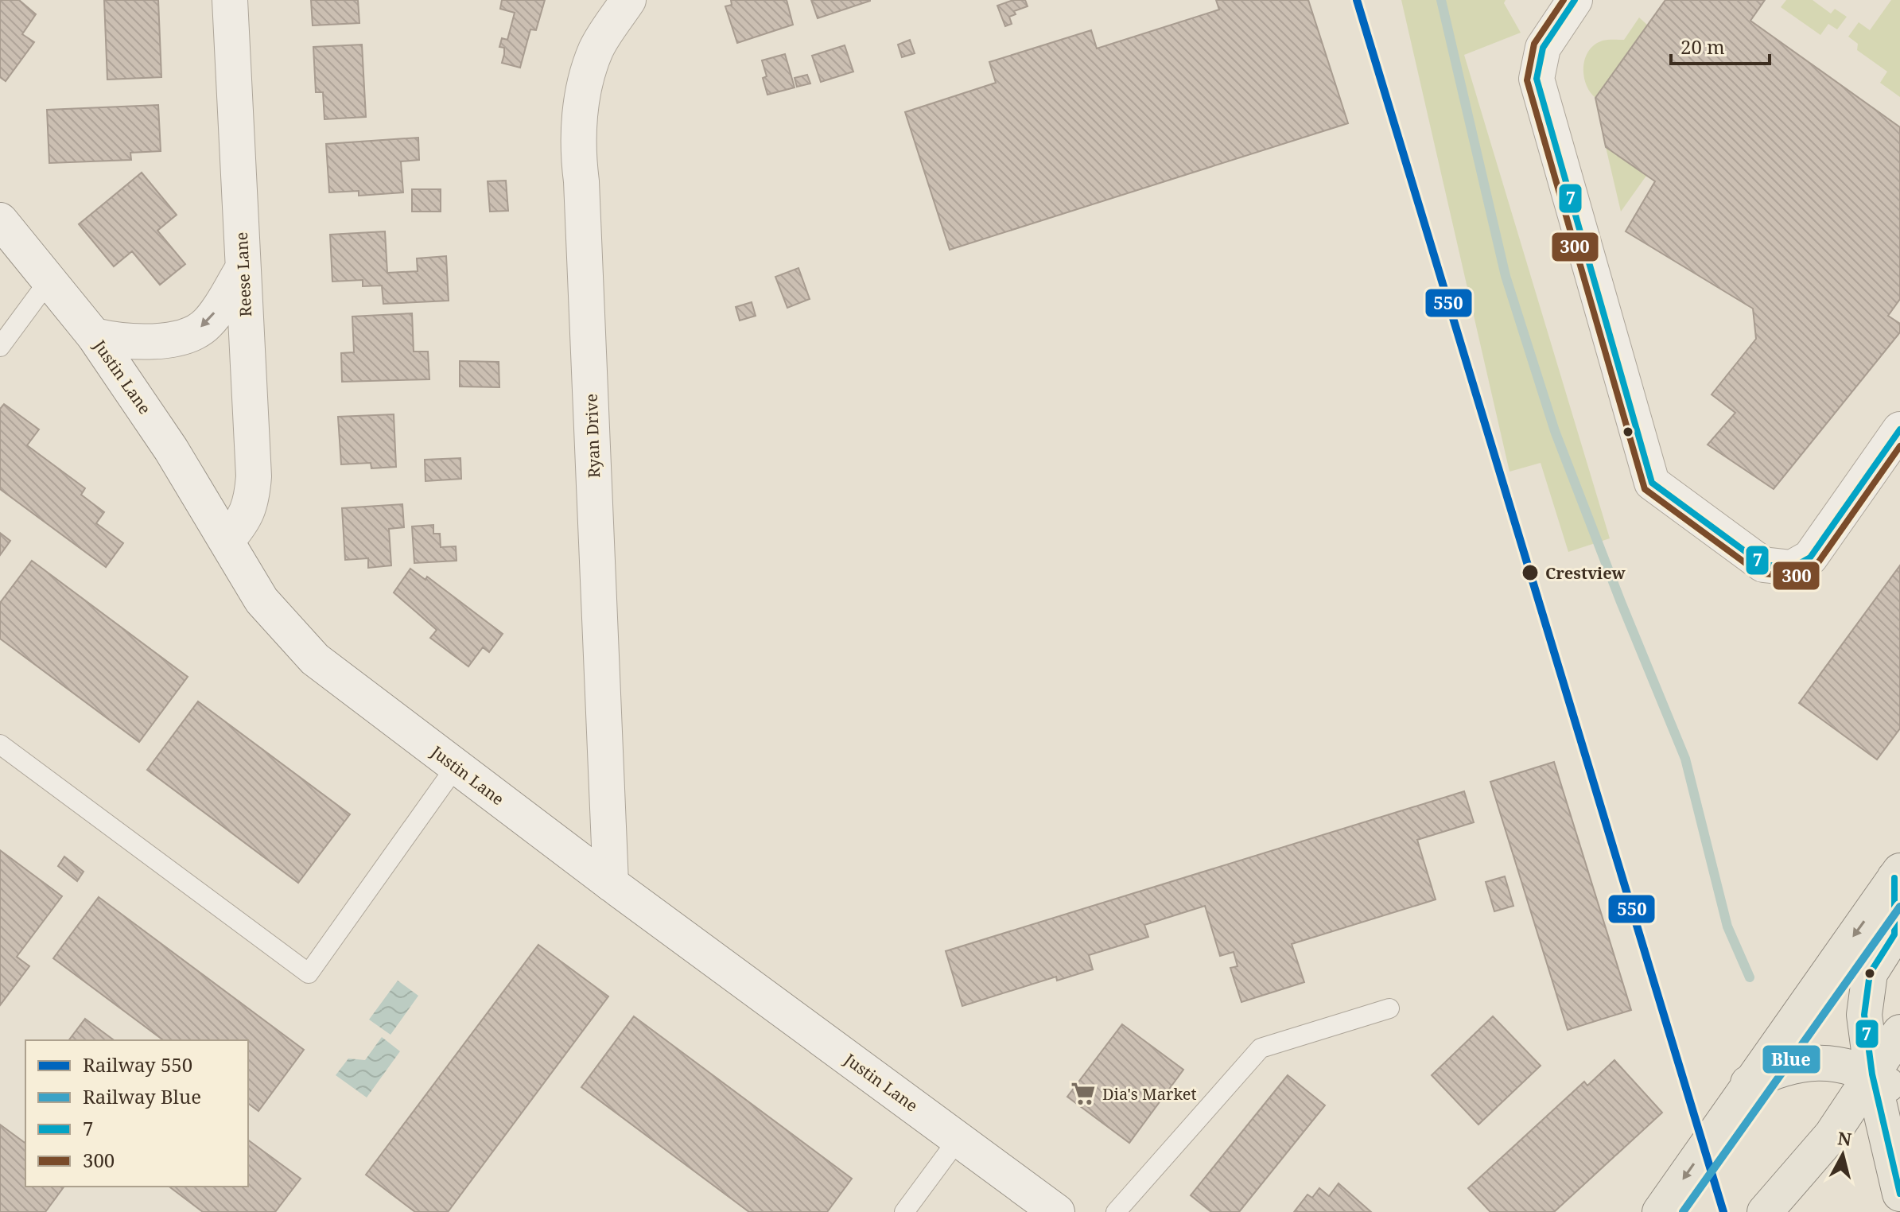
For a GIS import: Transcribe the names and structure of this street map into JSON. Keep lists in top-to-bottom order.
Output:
{
  "streets": {
    "street": ["Reese Lane", "Justin Lane", "Ryan Drive"]
  },
  "crossings": [
    ["Reese Lane", "Justin Lane"],
    ["Justin Lane", "Ryan Drive"]
  ],
  "places": {
    "other": ["Crestview"],
    "supermarket": ["Dia's Market"]
  },
  "lines": [
    "rail line 550",
    "transit line 7",
    "transit line 300",
    "rail line Blue"
  ],
  "legend": [
    "Railway 550",
    "Railway Blue",
    "7",
    "300"
  ],
  "scale_bar": "20 m",
  "north": "top"
}
